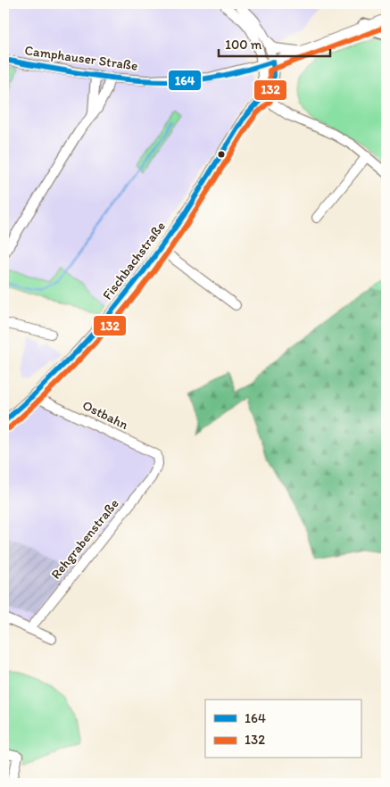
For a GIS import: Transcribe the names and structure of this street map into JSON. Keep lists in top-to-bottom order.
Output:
{
  "streets": {
    "street": [
      "Camphauser Straße",
      "Fischbachstraße",
      "Ostbahn",
      "Rehgrabenstraße"
    ]
  },
  "crossings": [
    ["Camphauser Straße", "Fischbachstraße"],
    ["Fischbachstraße", "Ostbahn"],
    ["Ostbahn", "Rehgrabenstraße"]
  ],
  "lines": ["transit line 132", "transit line 164"],
  "legend": ["164", "132"],
  "scale_bar": "100 m"
}
